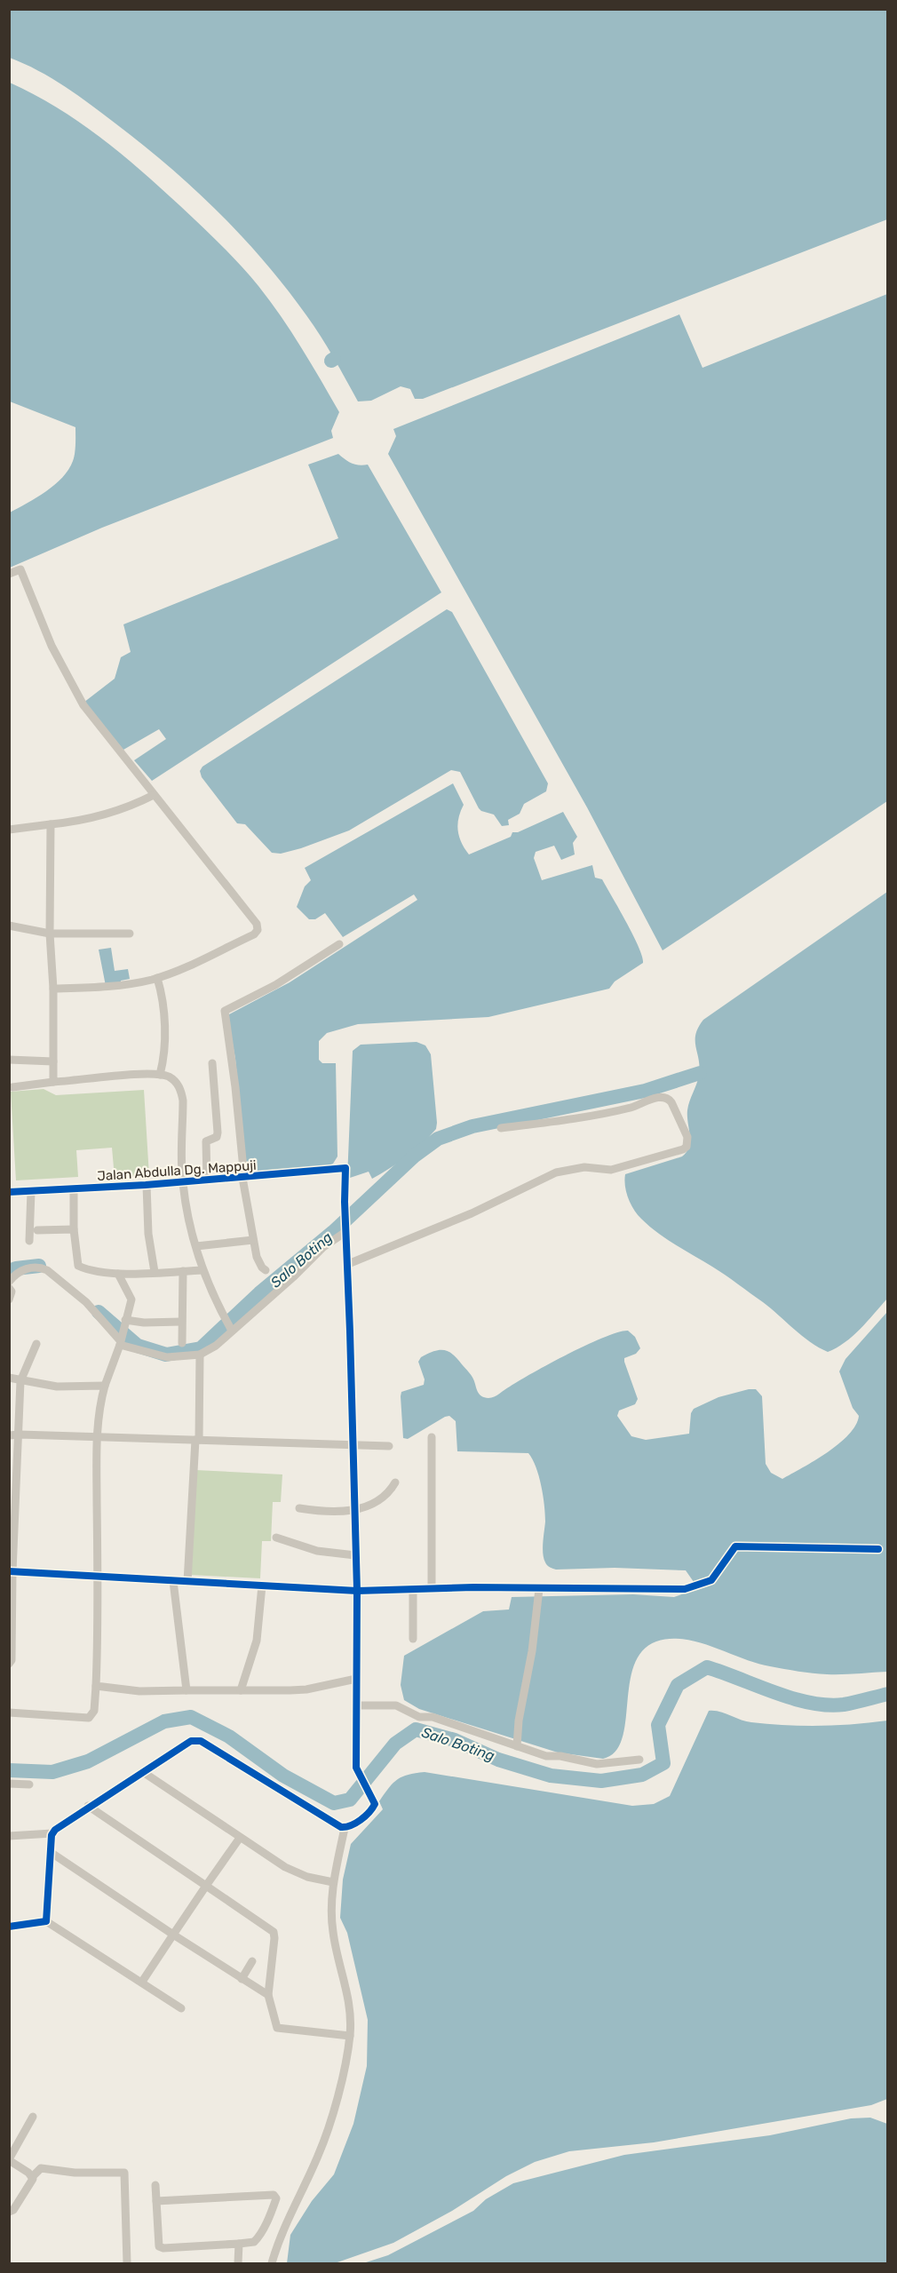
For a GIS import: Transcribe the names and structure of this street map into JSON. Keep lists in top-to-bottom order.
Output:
{
  "streets": {
    "street": ["Jalan Abdulla Dg. Mappuji"]
  },
  "water": ["Salo Boting"]
}
